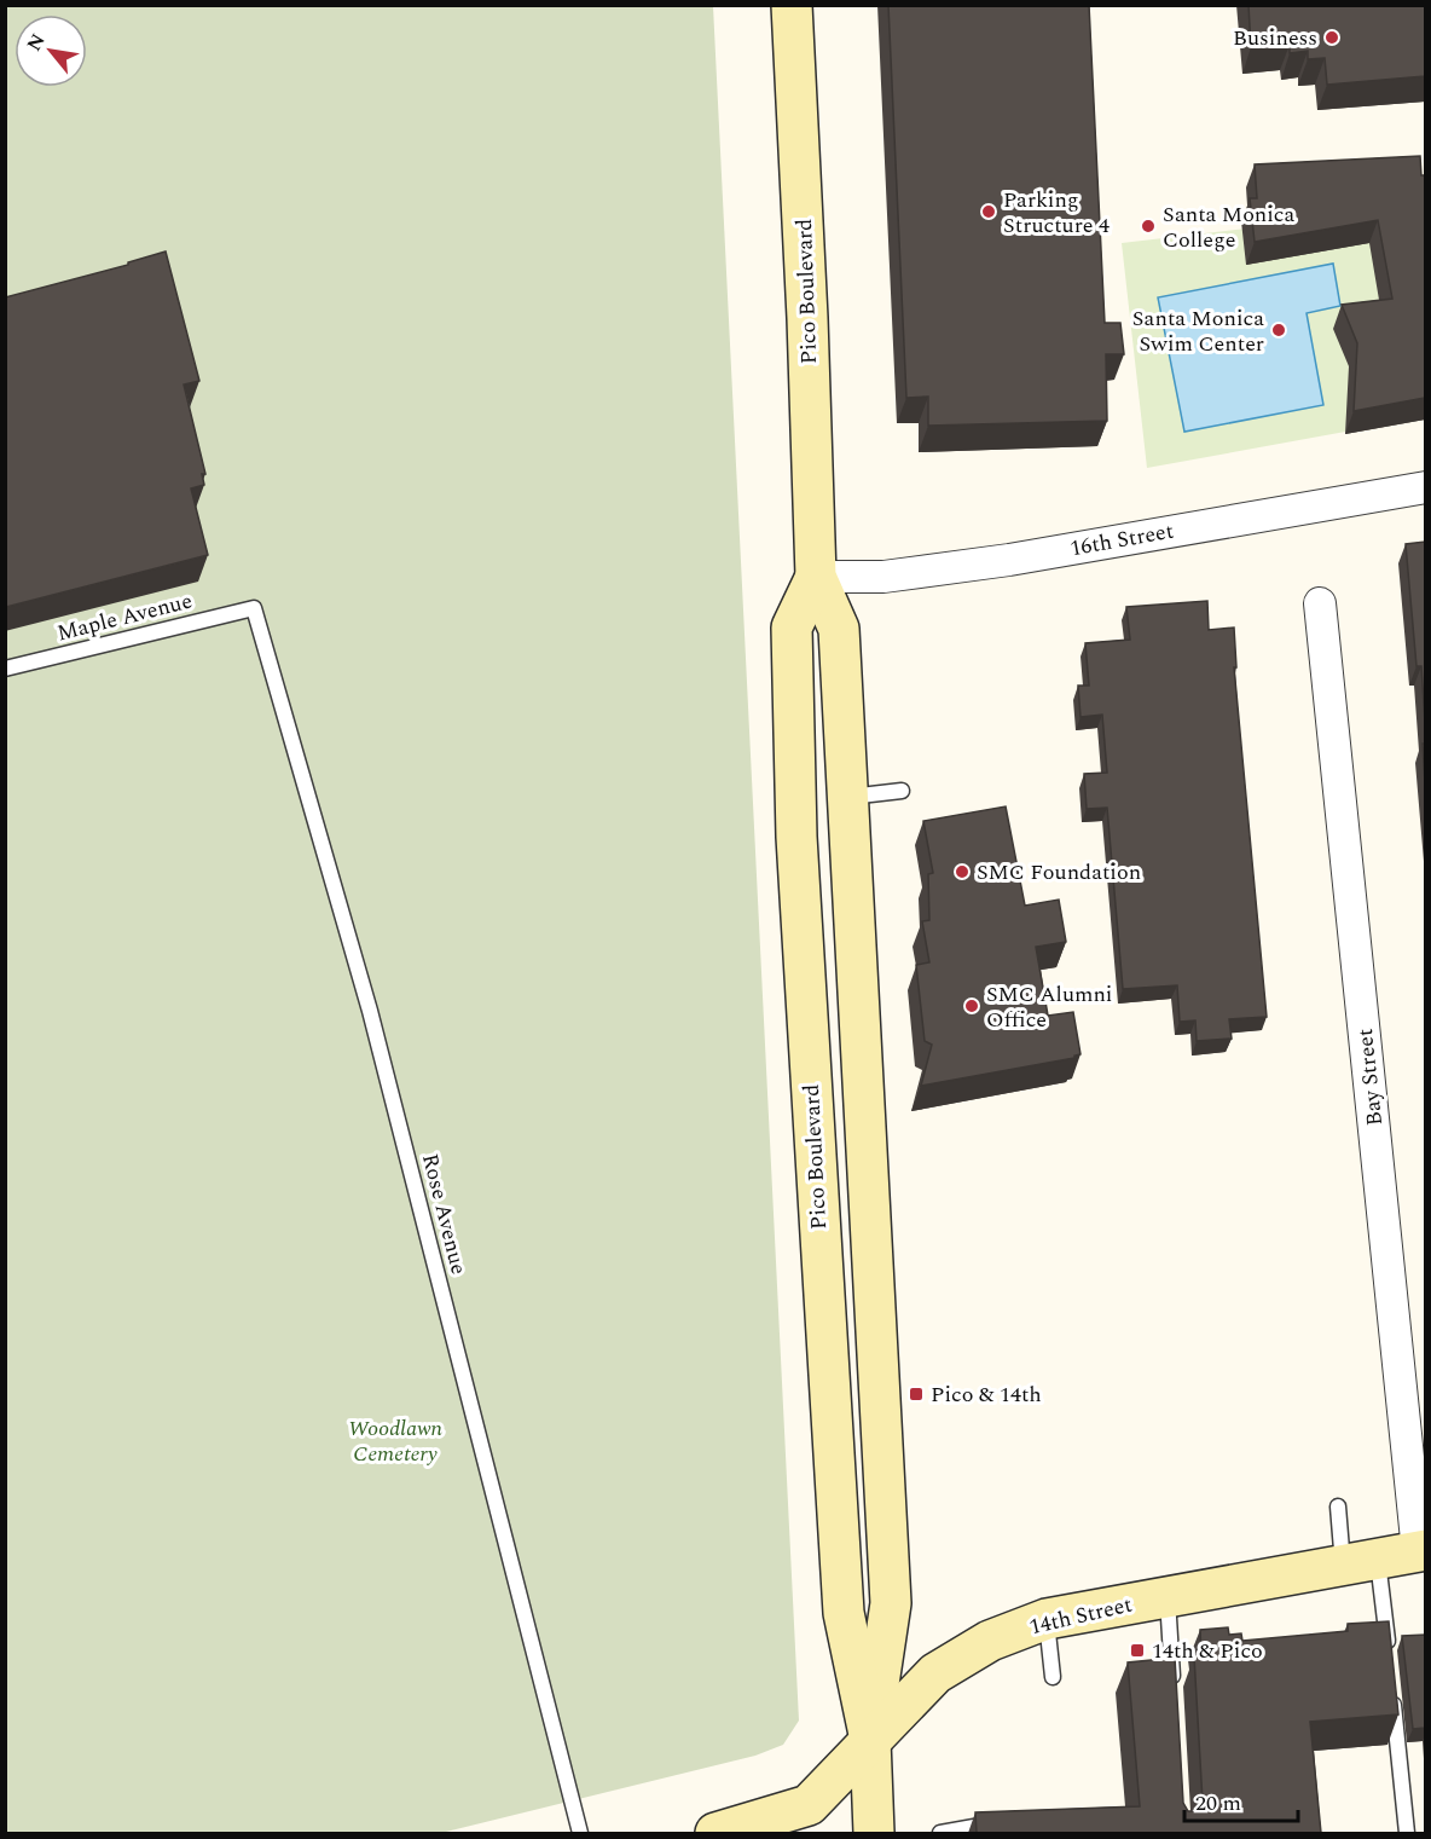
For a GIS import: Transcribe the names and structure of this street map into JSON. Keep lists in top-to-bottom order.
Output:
{
  "streets": {
    "main road": ["Pico Boulevard", "14th Street"],
    "street": ["16th Street", "Bay Street"],
    "lane": ["Maple Avenue", "Rose Avenue"]
  },
  "crossings": [
    ["Pico Boulevard", "16th Street"],
    ["Pico Boulevard", "14th Street"],
    ["Maple Avenue", "Rose Avenue"],
    ["Bay Street", "14th Street"]
  ],
  "parks": ["Woodlawn Cemetery"],
  "places": {
    "other": [
      "Business",
      "Parking Structure 4",
      "Santa Monica College",
      "Santa Monica Swim Center",
      "SMC Foundation",
      "SMC Alumni Office"
    ],
    "transit": ["Pico & 14th", "14th & Pico"]
  },
  "scale_bar": "20 m",
  "north": "top left"
}
